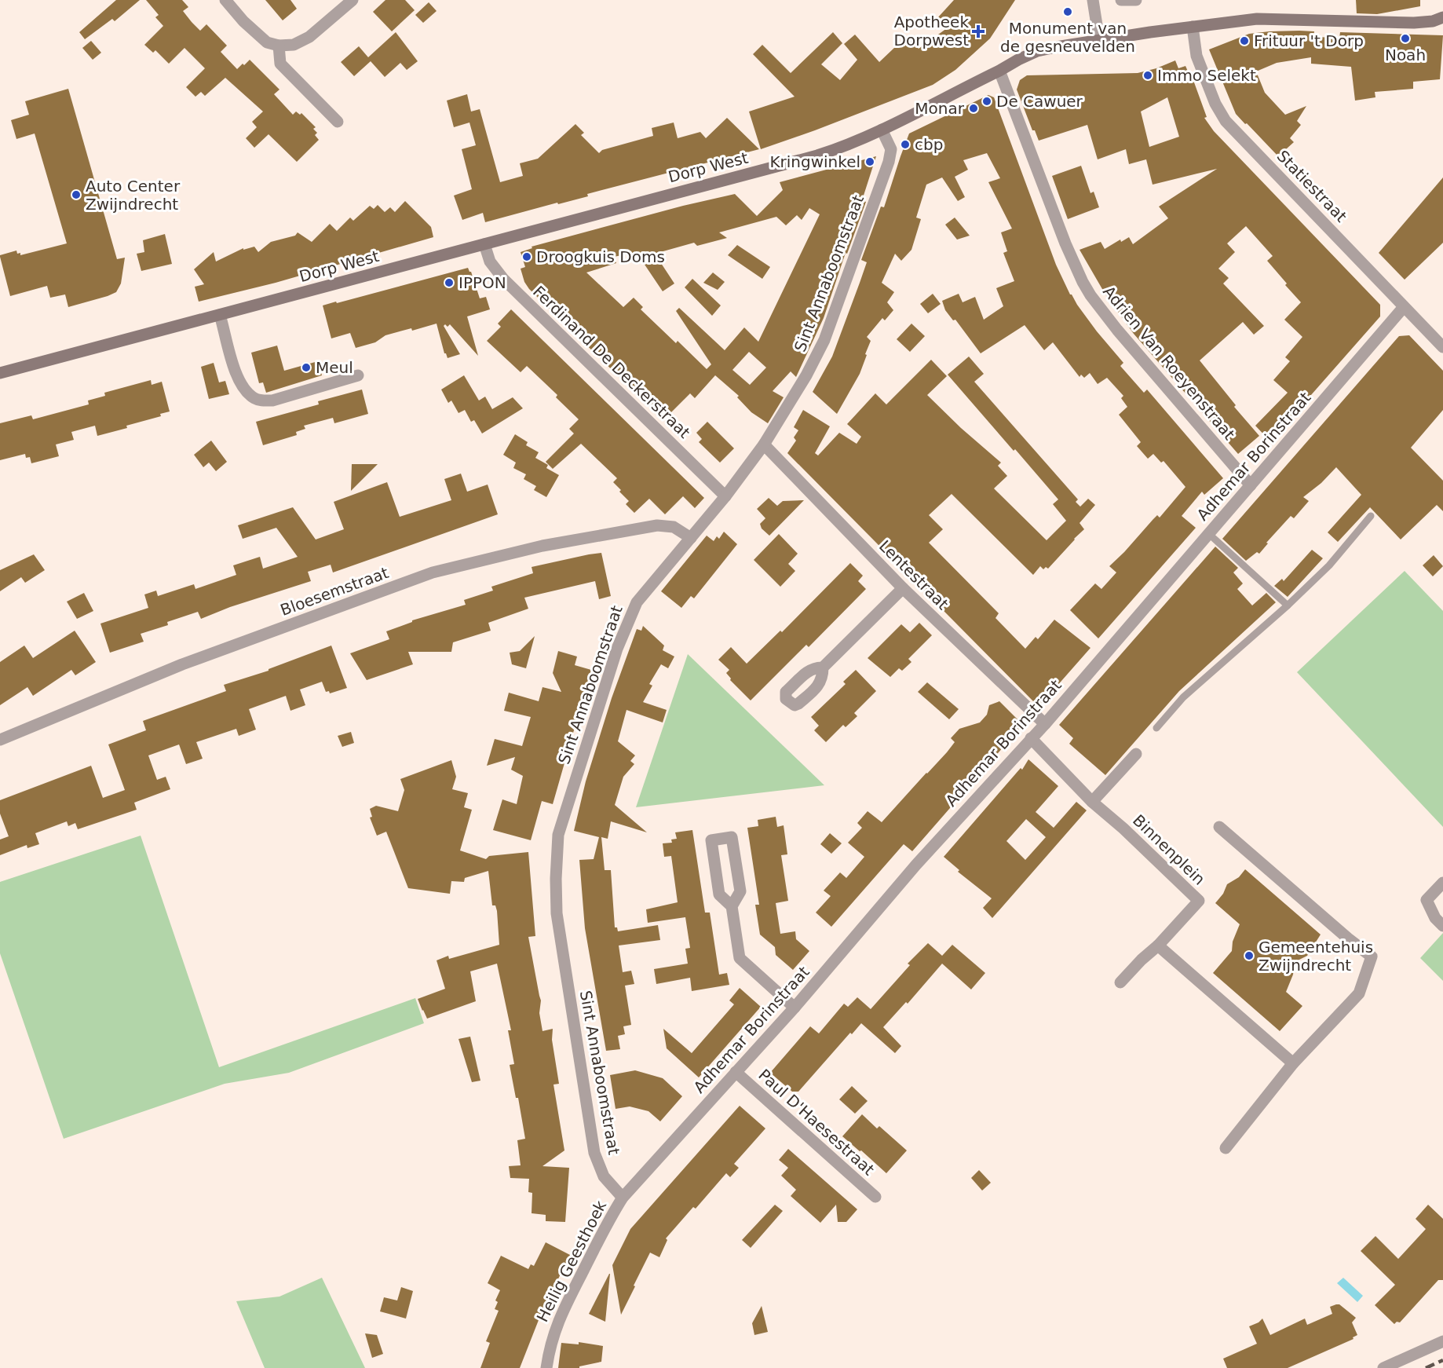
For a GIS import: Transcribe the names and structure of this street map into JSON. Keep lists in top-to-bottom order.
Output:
{
  "streets": {
    "main road": ["Dorp West"],
    "street": [
      "Statiestraat",
      "Sint Annaboomstraat",
      "Ferdinand De Deckerstraat",
      "Adrien Van Roeyenstraat",
      "Adhemar Borinstraat",
      "Lentestraat",
      "Bloesemstraat",
      "Binnenplein",
      "Paul D'Haesestraat",
      "Heilig Geesthoek"
    ]
  },
  "crossings": [
    ["Dorp West", "Statiestraat"],
    ["Dorp West", "Sint Annaboomstraat"],
    ["Dorp West", "Ferdinand De Deckerstraat"],
    ["Dorp West", "Adrien Van Roeyenstraat"],
    ["Statiestraat", "Adhemar Borinstraat"],
    ["Sint Annaboomstraat", "Ferdinand De Deckerstraat"],
    ["Sint Annaboomstraat", "Adhemar Borinstraat"],
    ["Sint Annaboomstraat", "Lentestraat"],
    ["Sint Annaboomstraat", "Bloesemstraat"],
    ["Sint Annaboomstraat", "Heilig Geesthoek"],
    ["Adrien Van Roeyenstraat", "Adhemar Borinstraat"],
    ["Adhemar Borinstraat", "Lentestraat"],
    ["Adhemar Borinstraat", "Binnenplein"],
    ["Adhemar Borinstraat", "Paul D'Haesestraat"],
    ["Adhemar Borinstraat", "Heilig Geesthoek"]
  ],
  "places": {
    "other": [
      "Monument van de gesneuvelden",
      "Noah",
      "Frituur 't Dorp",
      "Immo Selekt",
      "De Cawuer",
      "Monar",
      "cbp",
      "Kringwinkel",
      "Auto Center Zwijndrecht",
      "Droogkuis Doms",
      "IPPON",
      "Meul",
      "Gemeentehuis Zwijndrecht"
    ],
    "health": ["Apotheek Dorpwest"]
  }
}
